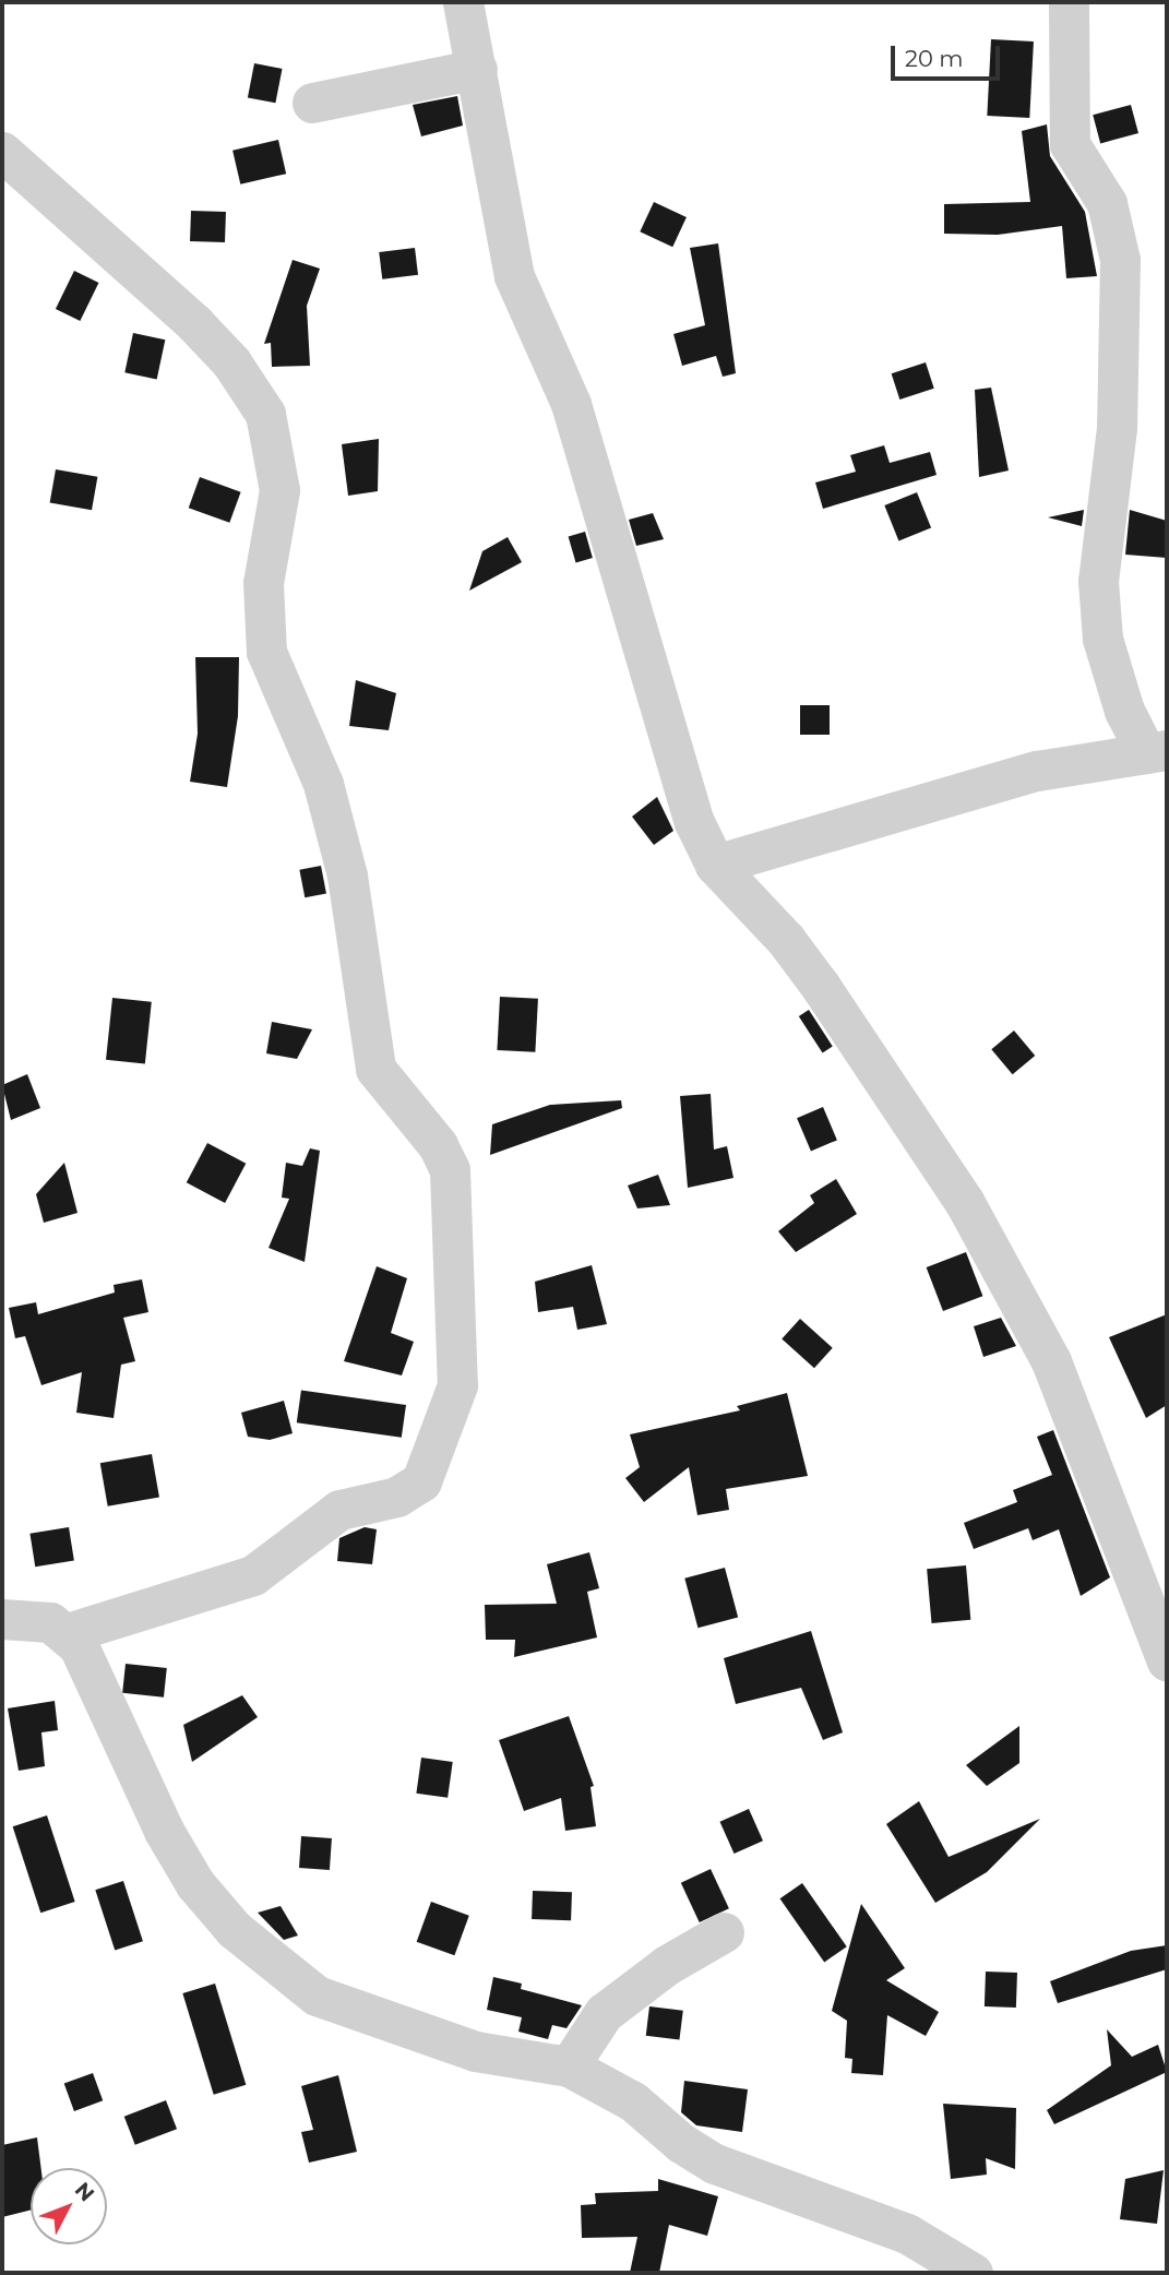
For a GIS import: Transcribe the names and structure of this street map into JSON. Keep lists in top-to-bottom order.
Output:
{
  "scale_bar": "20 m",
  "north": "top right"
}
